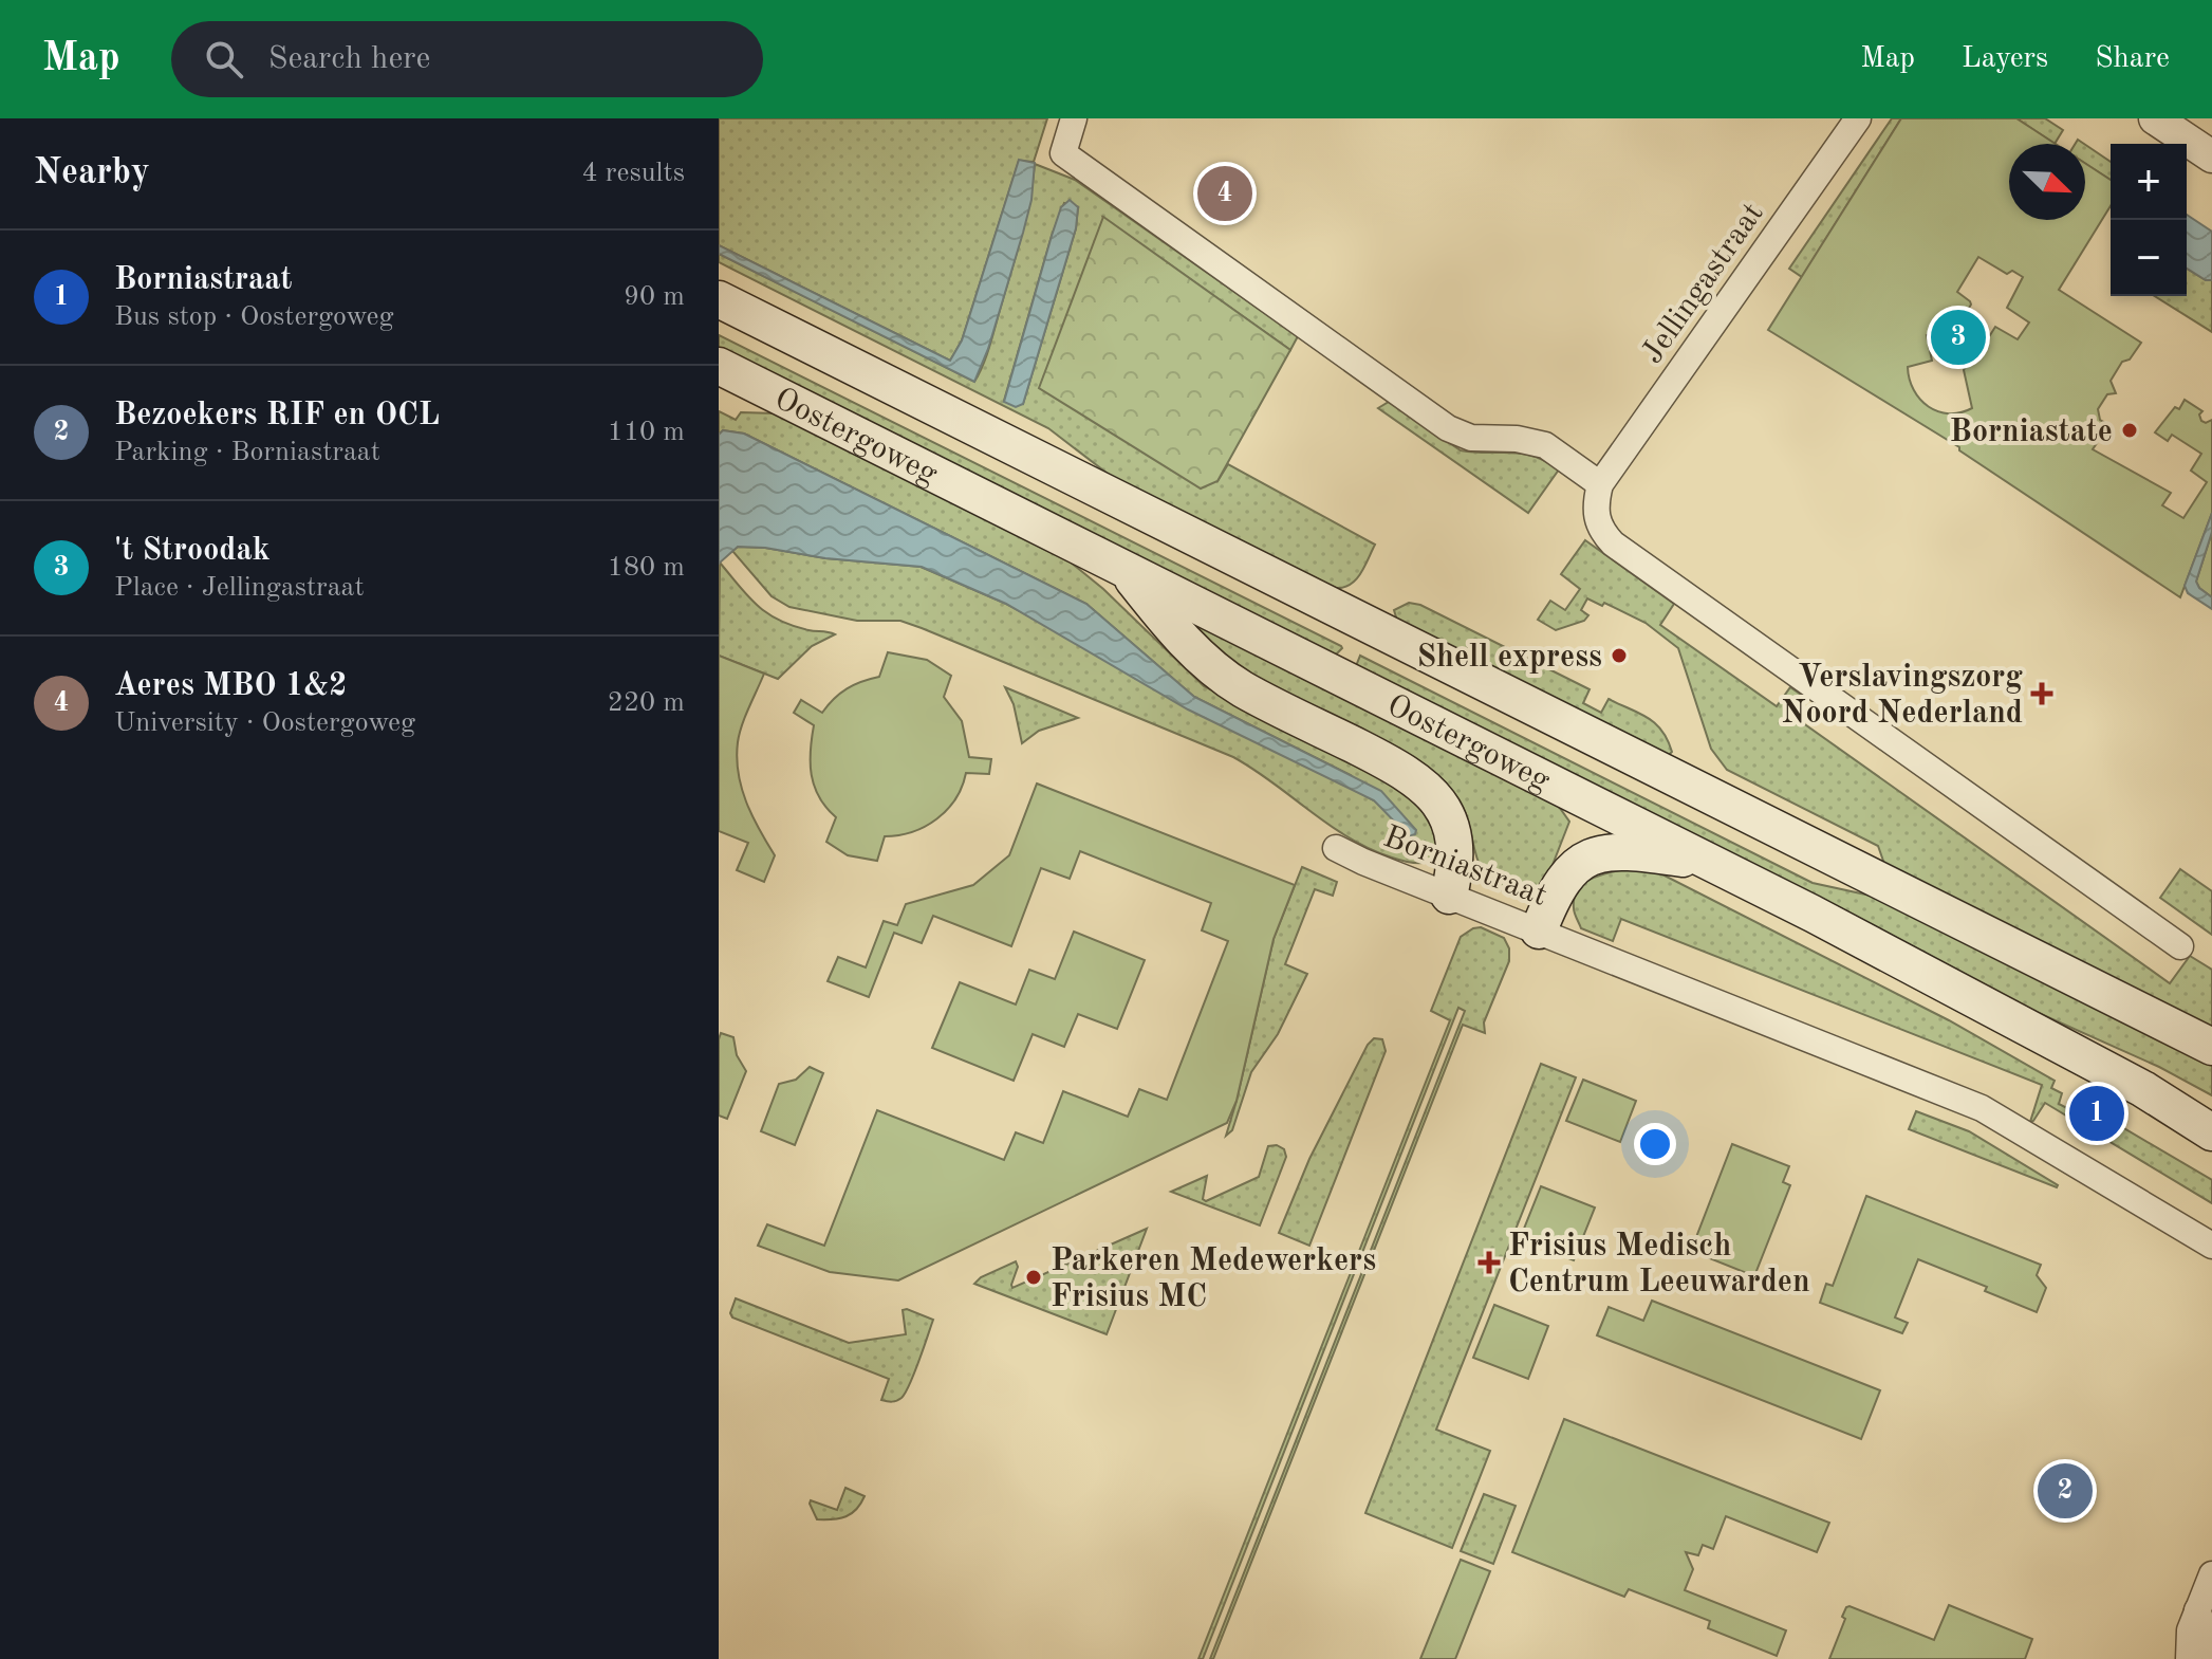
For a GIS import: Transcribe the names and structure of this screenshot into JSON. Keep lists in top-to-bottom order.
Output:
{
  "streets": {
    "main road": ["Oostergoweg"],
    "street": ["Jellingastraat", "Borniastraat"]
  },
  "places": {
    "other": ["Borniastate", "Shell express", "Parkeren Medewerkers Frisius MC"],
    "health": ["Verslavingszorg Noord Nederland", "Frisius Medisch Centrum Leeuwarden"]
  },
  "north": "bottom right",
  "page": {
    "header": "Map",
    "search": "Search here",
    "nav": ["Map", "Layers", "Share"],
    "heading": ["Nearby", "4 results"],
    "map_buttons": ["+", "−"],
    "pins": [
      "4",
      "3",
      "1",
      "2"
    ],
    "list": [
      {
        "mark": "1",
        "name": "Borniastraat",
        "note": "Bus stop · Oostergoweg",
        "value": "90 m"
      },
      {
        "mark": "2",
        "name": "Bezoekers RIF en OCL",
        "note": "Parking · Borniastraat",
        "value": "110 m"
      },
      {
        "mark": "3",
        "name": "'t Stroodak",
        "note": "Place · Jellingastraat",
        "value": "180 m"
      },
      {
        "mark": "4",
        "name": "Aeres MBO 1&2",
        "note": "University · Oostergoweg",
        "value": "220 m"
      }
    ]
  }
}
